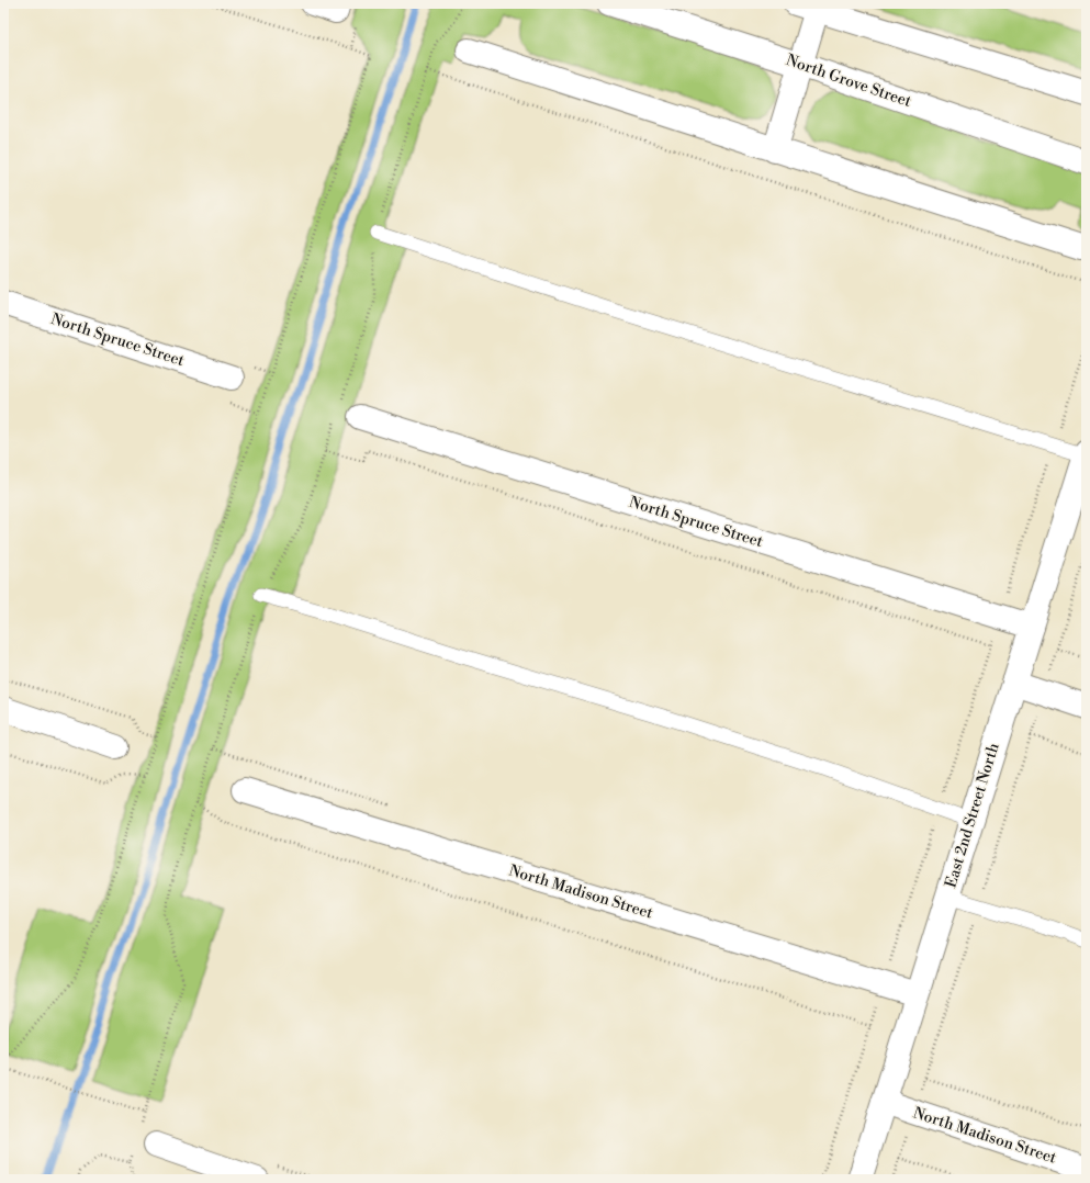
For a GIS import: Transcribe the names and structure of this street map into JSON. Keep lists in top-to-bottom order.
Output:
{
  "streets": {
    "street": [
      "North Grove Street",
      "North Spruce Street",
      "East 2nd Street North",
      "North Madison Street"
    ]
  },
  "crossings": [
    ["North Spruce Street", "East 2nd Street North"],
    ["East 2nd Street North", "North Madison Street"]
  ]
}
